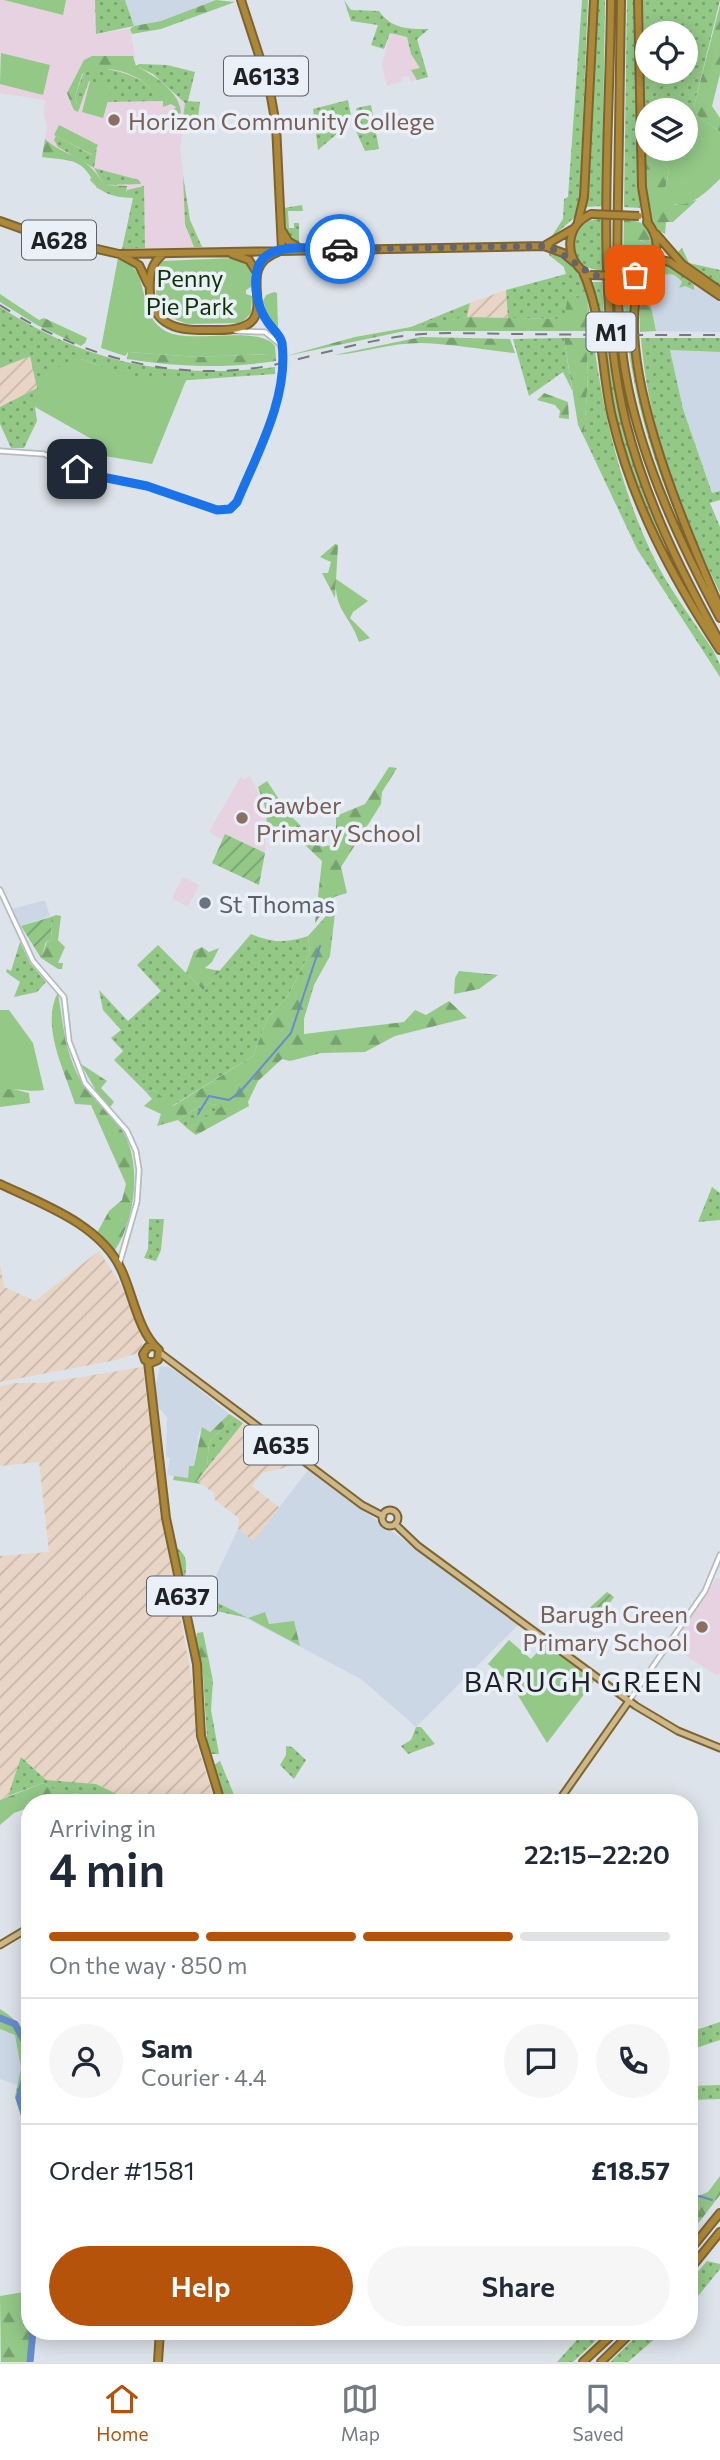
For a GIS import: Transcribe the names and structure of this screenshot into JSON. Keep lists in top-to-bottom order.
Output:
{
  "streets": {
    "highway": [
      "A6133",
      "A628",
      "M1",
      "A635",
      "A637"
    ]
  },
  "crossings": [
    ["A6133", "A628"],
    ["A628", "M1"],
    ["A635", "A637"]
  ],
  "districts": ["BARUGH GREEN"],
  "parks": ["Penny Pie Park"],
  "places": [
    "Horizon Community College",
    "Gawber Primary School",
    "St Thomas",
    "Barugh Green Primary School"
  ],
  "page": {
    "heading": ["4 min", "Arriving in", "22:15–22:20"],
    "panel": [
      "Sam",
      "Courier · 4.4",
      "Order #1581",
      "£18.57"
    ],
    "bar": "On the way · 850 m",
    "buttons": ["Help", "Share"],
    "tabs": ["Home", "Map", "Saved"]
  }
}
